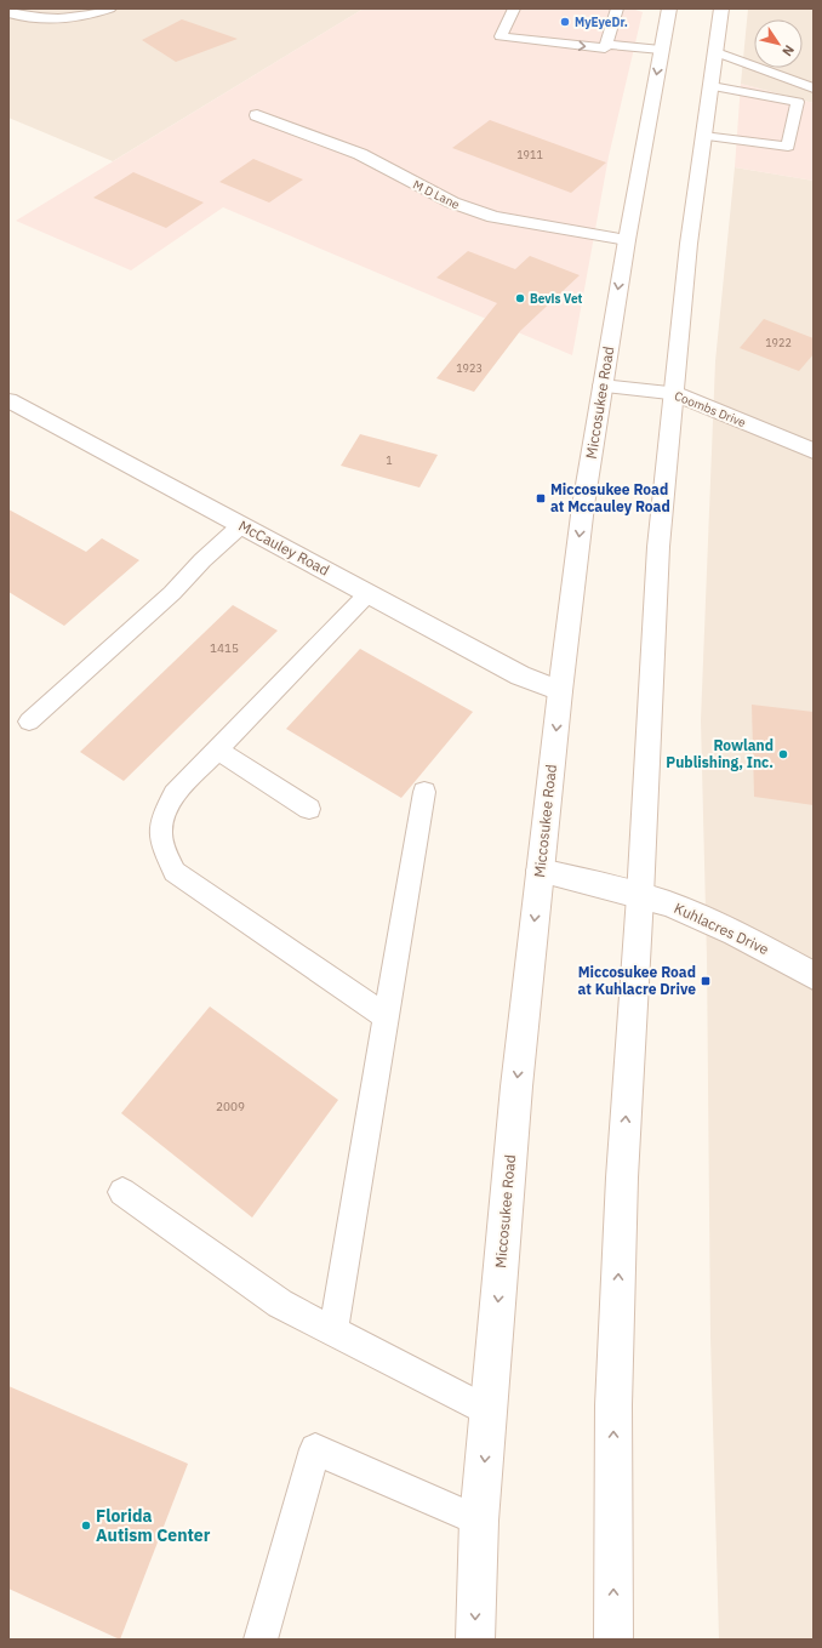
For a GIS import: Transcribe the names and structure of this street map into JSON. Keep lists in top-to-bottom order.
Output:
{
  "streets": {
    "street": [
      "M D Lane",
      "Miccosukee Road",
      "Coombs Drive",
      "McCauley Road",
      "Kuhlacres Drive"
    ]
  },
  "crossings": [
    ["M D Lane", "Miccosukee Road"],
    ["Miccosukee Road", "Coombs Drive"],
    ["Miccosukee Road", "McCauley Road"],
    ["Miccosukee Road", "Kuhlacres Drive"]
  ],
  "places": {
    "other": [
      "MyEyeDr.",
      "Bevis Vet",
      "Rowland Publishing, Inc.",
      "Florida Autism Center"
    ],
    "transit": ["Miccosukee Road at Mccauley Road", "Miccosukee Road at Kuhlacre Drive"]
  },
  "house_numbers": [
    "1911",
    "1922",
    "1923",
    "1",
    "1415",
    "2009"
  ],
  "north": "bottom right"
}
